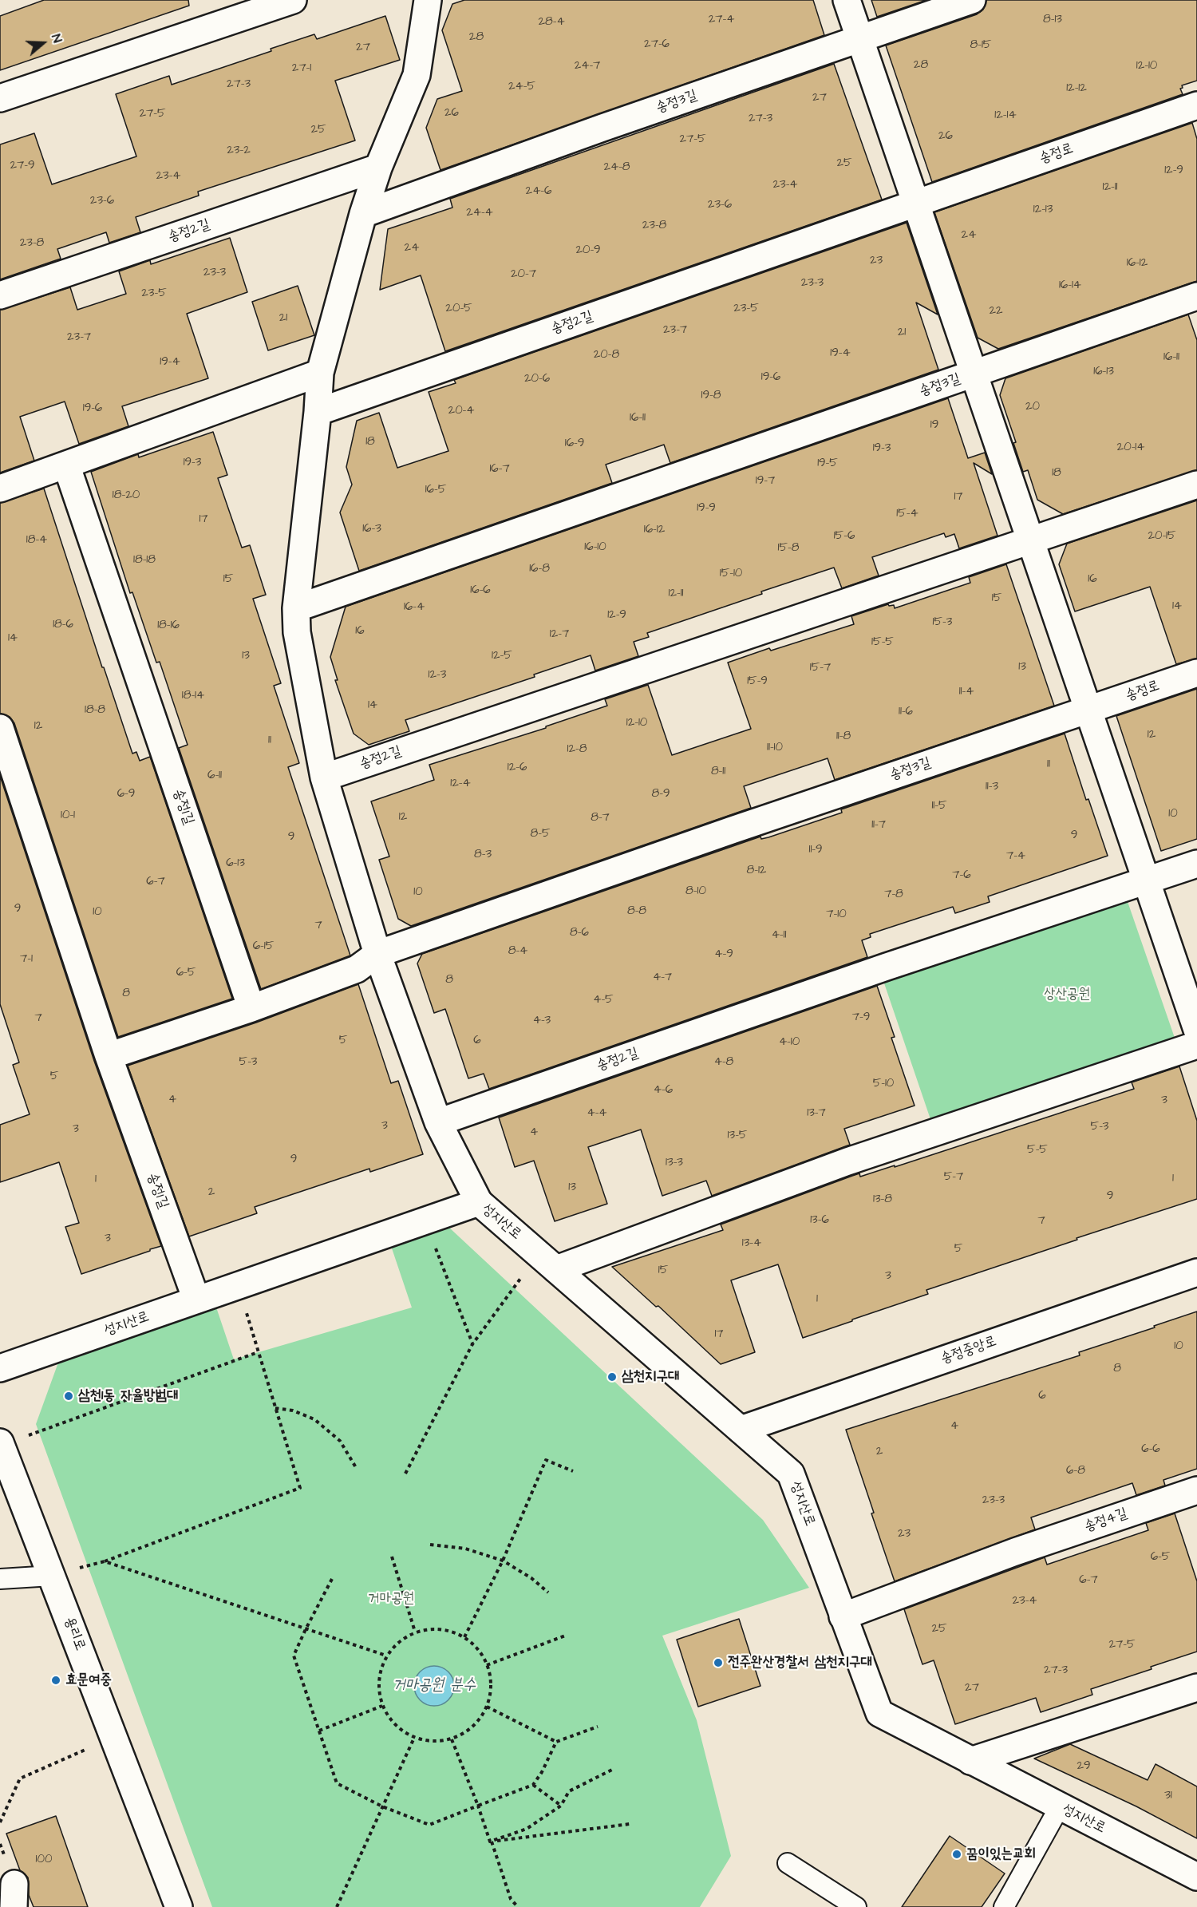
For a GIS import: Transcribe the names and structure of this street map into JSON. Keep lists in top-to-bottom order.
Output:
{
  "streets": {
    "street": [
      "송정3길",
      "송정로",
      "송정2길",
      "송정1길",
      "성지산로",
      "송정중앙로",
      "송정4길",
      "용리로"
    ]
  },
  "crossings": [
    ["송정3길", "송정로"],
    ["송정3길", "송정2길"],
    ["송정로", "송정2길"],
    ["송정1길", "성지산로"],
    ["성지산로", "송정중앙로"],
    ["성지산로", "송정4길"]
  ],
  "water": ["거마공원 분수"],
  "parks": ["상산공원", "거마공원"],
  "places": [
    "삼천지구대",
    "삼천1동 자율방범대",
    "전주완산경찰서 삼천지구대",
    "효문여중",
    "꿈이있는교회"
  ],
  "house_numbers": [
    "27-4",
    "8-13",
    "28-4",
    "28",
    "27-6",
    "8-15",
    "27",
    "28",
    "24-7",
    "12-10",
    "27-1",
    "27-3",
    "24-5",
    "12-12",
    "27",
    "26",
    "27-5",
    "12-14",
    "27-3",
    "25",
    "26",
    "27-5",
    "23-2",
    "25",
    "27-9",
    "24-8",
    "12-9",
    "23-4",
    "23-4",
    "12-11",
    "24-6",
    "23-6",
    "23-6",
    "12-13",
    "24-4",
    "23-8",
    "24",
    "23-8",
    "24",
    "20-9",
    "23",
    "16-12",
    "23-3",
    "20-7",
    "23-3",
    "16-14",
    "23-5",
    "20-5",
    "23-5",
    "22",
    "21",
    "23-7",
    "21",
    "23-7",
    "19-4",
    "20-8",
    "16-11",
    "19-4",
    "16-13",
    "19-6",
    "20-6",
    "19-8",
    "20",
    "19-6",
    "20-4",
    "16-11",
    "19",
    "18",
    "16-9",
    "20-14",
    "19-3",
    "19-3",
    "19-5",
    "16-7",
    "18",
    "19-7",
    "16-5",
    "18-20",
    "17",
    "19-9",
    "15-4",
    "17",
    "16-3",
    "16-12",
    "15-6",
    "20-15",
    "18-4",
    "16-10",
    "15-8",
    "18-18",
    "16-8",
    "15-10",
    "15",
    "16",
    "16-6",
    "12-11",
    "15",
    "14",
    "16-4",
    "12-9",
    "15-3",
    "18-6",
    "18-16",
    "16",
    "12-7",
    "14",
    "15-5",
    "13",
    "12-5",
    "13",
    "15-7",
    "12-3",
    "15-9",
    "11-4",
    "18-14",
    "14",
    "18-8",
    "11-6",
    "12-10",
    "12",
    "12",
    "11-8",
    "11",
    "11-10",
    "12-8",
    "11",
    "12-6",
    "8-11",
    "6-11",
    "12-4",
    "11-3",
    "6-9",
    "8-9",
    "11-5",
    "10",
    "10-1",
    "12",
    "8-7",
    "11-7",
    "8-5",
    "9",
    "9",
    "11-9",
    "8-3",
    "7-4",
    "6-13",
    "8-12",
    "7-6",
    "6-7",
    "8-10",
    "10",
    "7-8",
    "9",
    "8-8",
    "10",
    "7-10",
    "7",
    "8-6",
    "4-11",
    "6-15",
    "8-4",
    "4-9",
    "7-1",
    "6-5",
    "4-7",
    "8",
    "8",
    "4-5",
    "7-9",
    "7",
    "4-3",
    "5",
    "6",
    "4-10",
    "5-3",
    "4-8",
    "5",
    "5-10",
    "4-6",
    "4",
    "3",
    "4-4",
    "13-7",
    "3",
    "5-3",
    "3",
    "4",
    "13-5",
    "5-5",
    "9",
    "13-3",
    "5-7",
    "1",
    "1",
    "13",
    "2",
    "9",
    "13-8",
    "13-6",
    "7",
    "3",
    "13-4",
    "5",
    "15",
    "3",
    "1",
    "17",
    "10",
    "8",
    "6",
    "4",
    "6-6",
    "2",
    "6-8",
    "23-3",
    "23",
    "6-5",
    "6-7",
    "23-4",
    "25",
    "27-5",
    "27-3",
    "27",
    "29",
    "31",
    "100"
  ],
  "north": "right"
}
